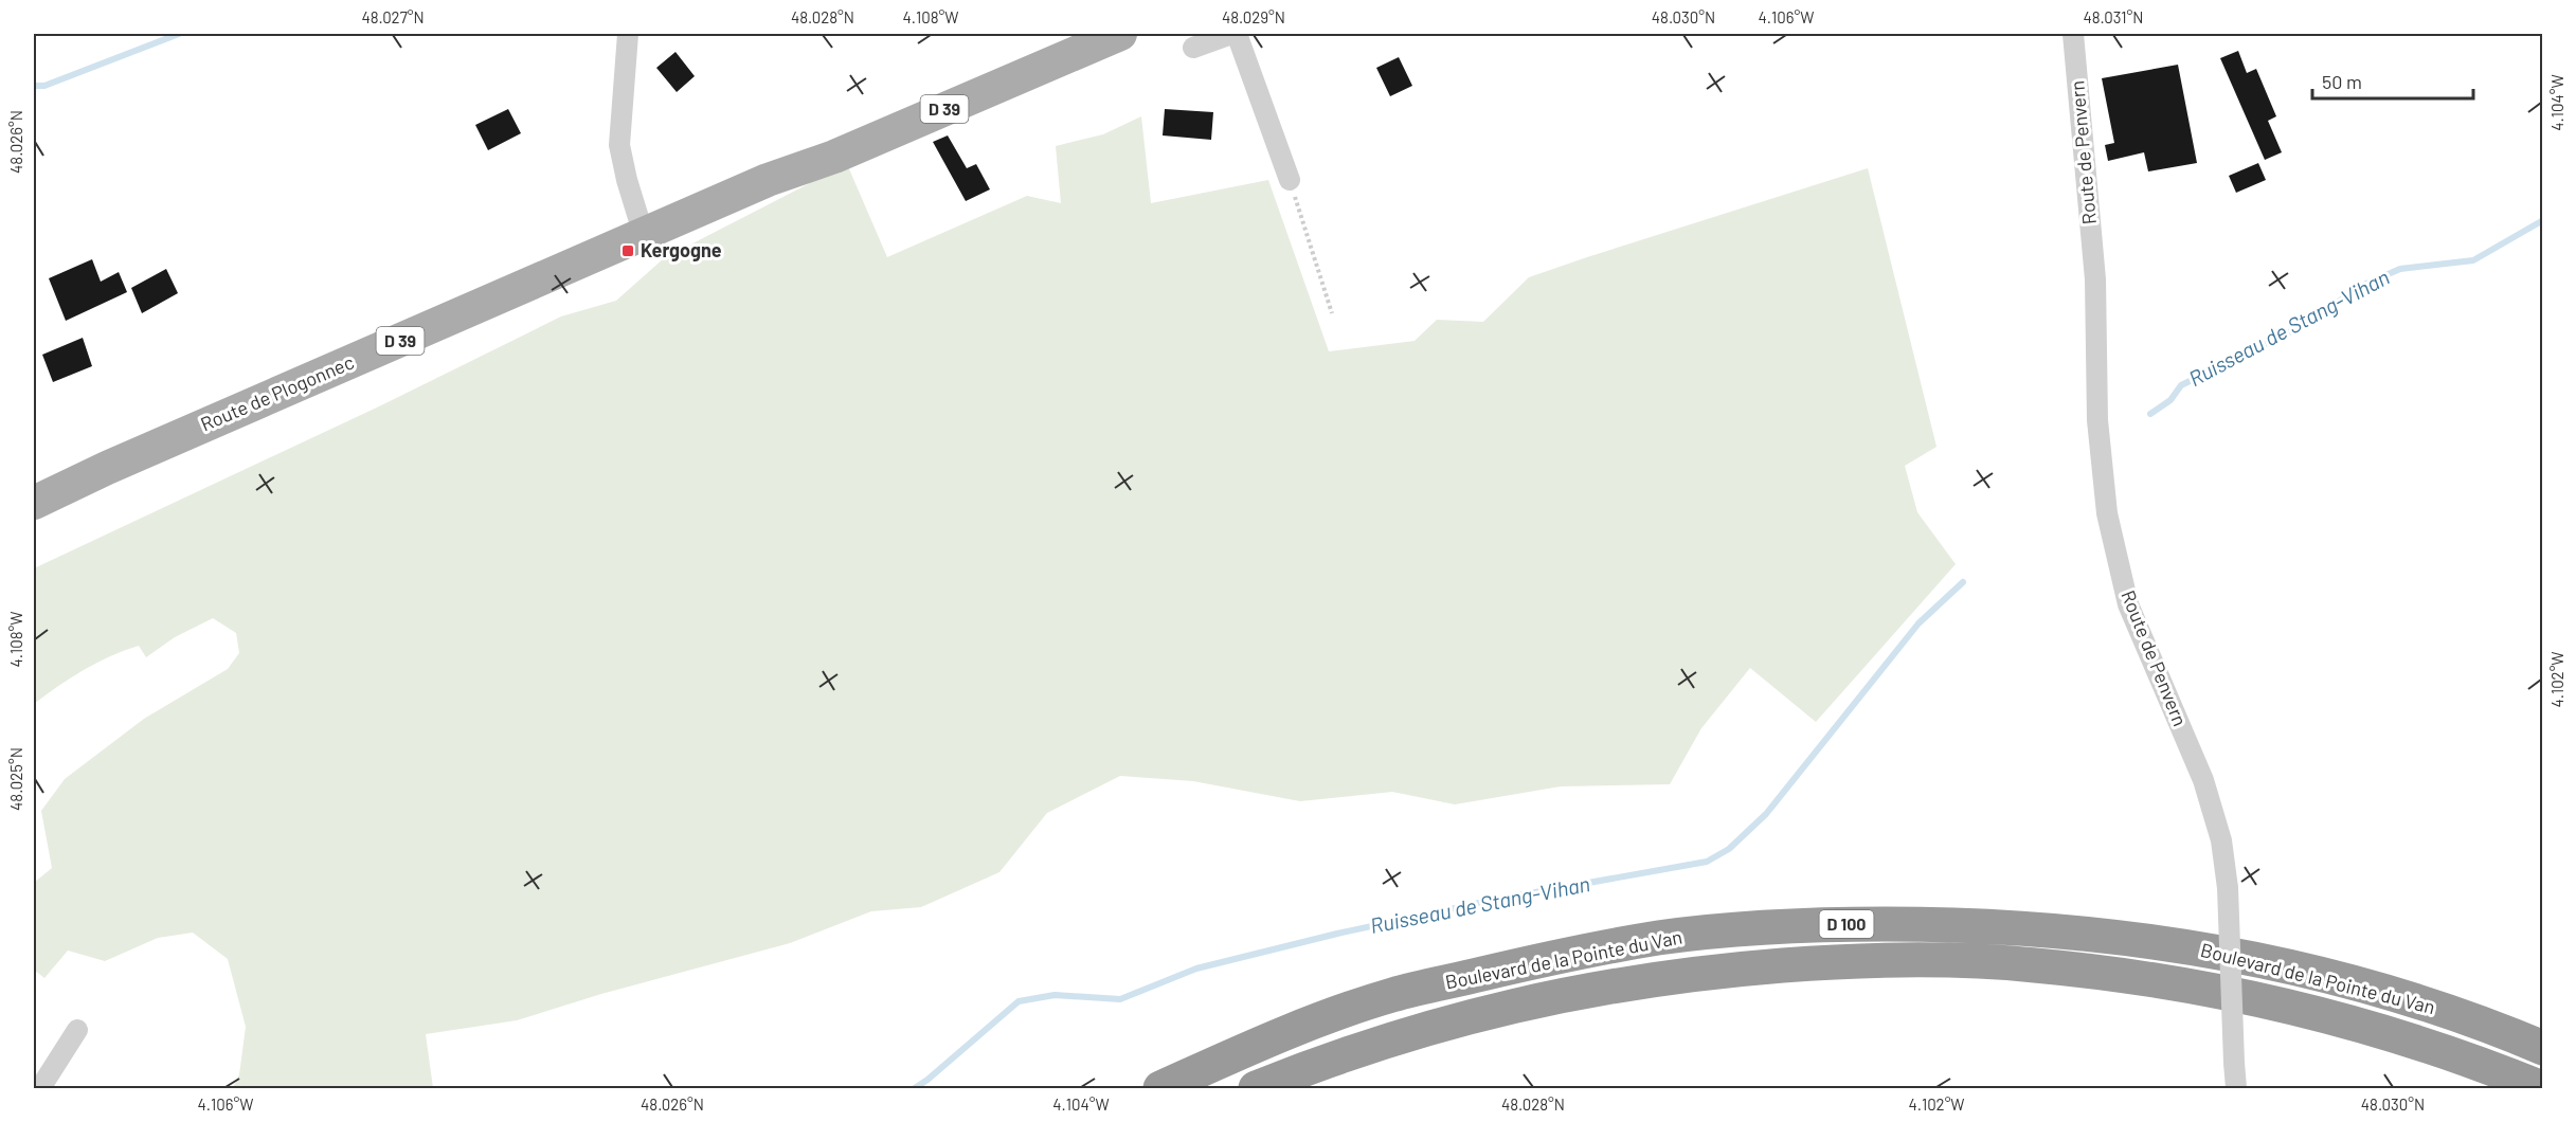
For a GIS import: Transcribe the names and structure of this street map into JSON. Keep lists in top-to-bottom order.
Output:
{
  "streets": {
    "highway": ["D 100", "Boulevard de la Pointe du Van"],
    "main road": ["D 39", "Route de Plogonnec"],
    "street": ["Route de Penvern"]
  },
  "water": ["Ruisseau de Stang-Vihan"],
  "places": {
    "transit": ["Kergogne"]
  },
  "scale_bar": "50 m",
  "coordinates": [
    "48.027°N",
    "48.028°N",
    "4.108°W",
    "48.029°N",
    "48.030°N",
    "4.106°W",
    "48.031°N",
    "4.104°W",
    "48.026°N",
    "4.102°W",
    "48.025°N"
  ]
}
